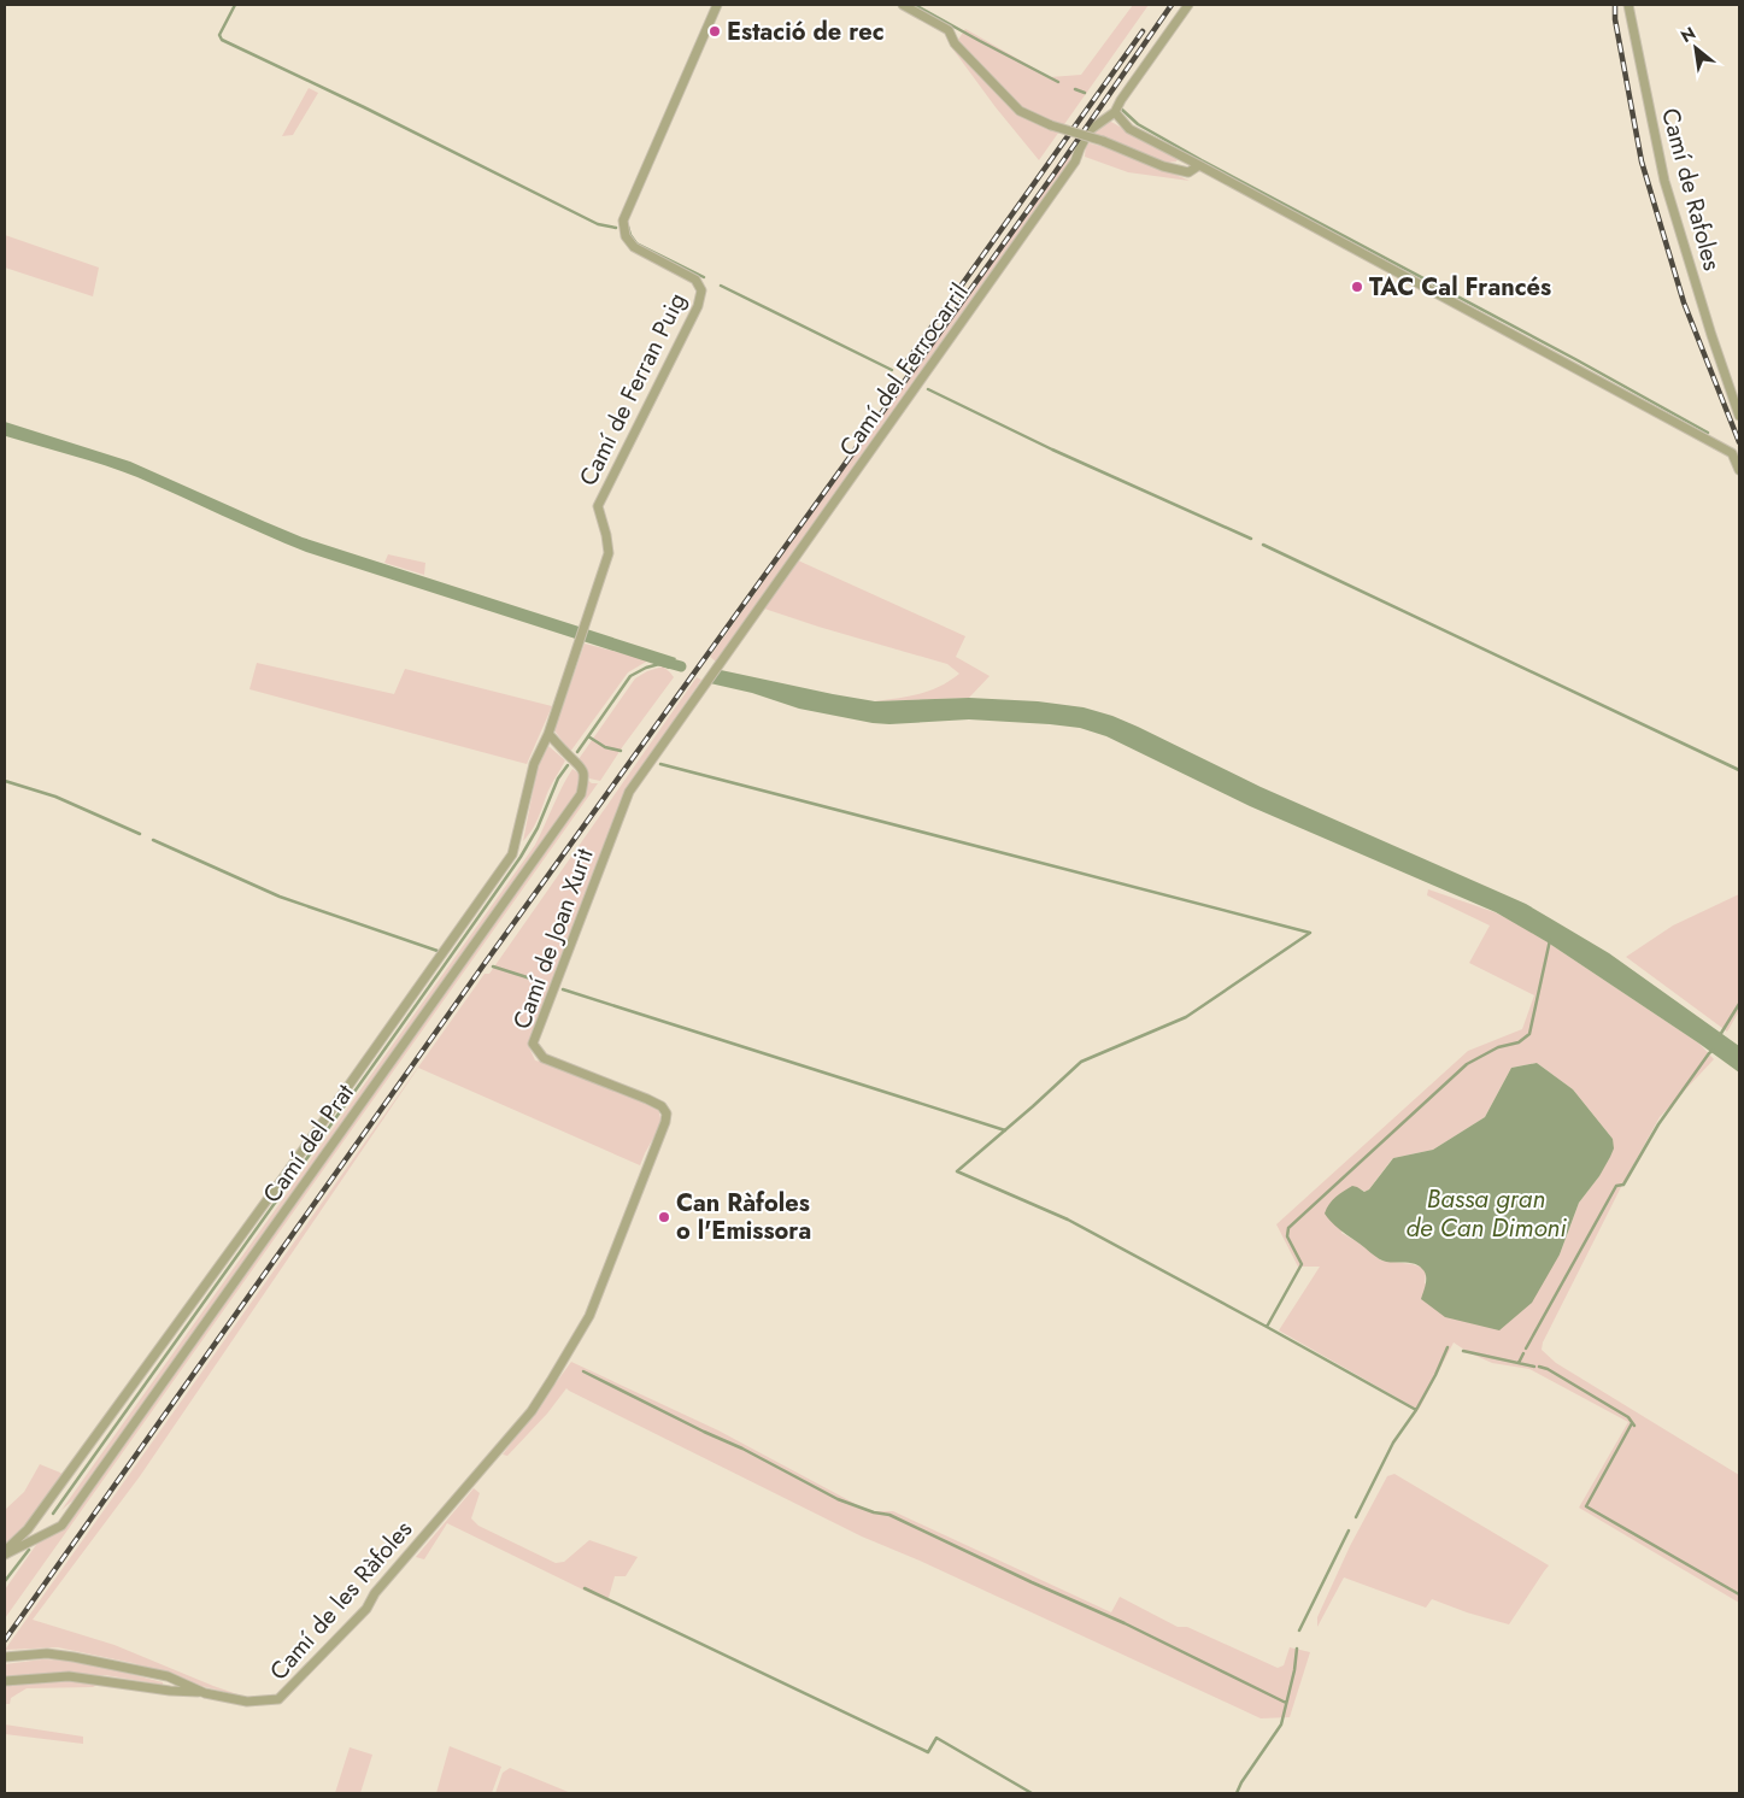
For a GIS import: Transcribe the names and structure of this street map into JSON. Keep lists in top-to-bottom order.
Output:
{
  "streets": {
    "street": [
      "Camí de Rafoles",
      "Camí del Ferrocarril",
      "Camí de Ferran Puig",
      "Camí de Joan Xurit",
      "Camí del Prat",
      "Camí de les Ràfoles"
    ]
  },
  "crossings": [
    ["Camí del Ferrocarril", "Camí de Joan Xurit"],
    ["Camí de Ferran Puig", "Camí del Prat"],
    ["Camí de Joan Xurit", "Camí de les Ràfoles"]
  ],
  "water": ["Bassa gran de Can Dimoni"],
  "places": ["Estació de rec", "TAC Cal Francés", "Can Ràfoles o l'Emissora"],
  "north": "top left"
}
